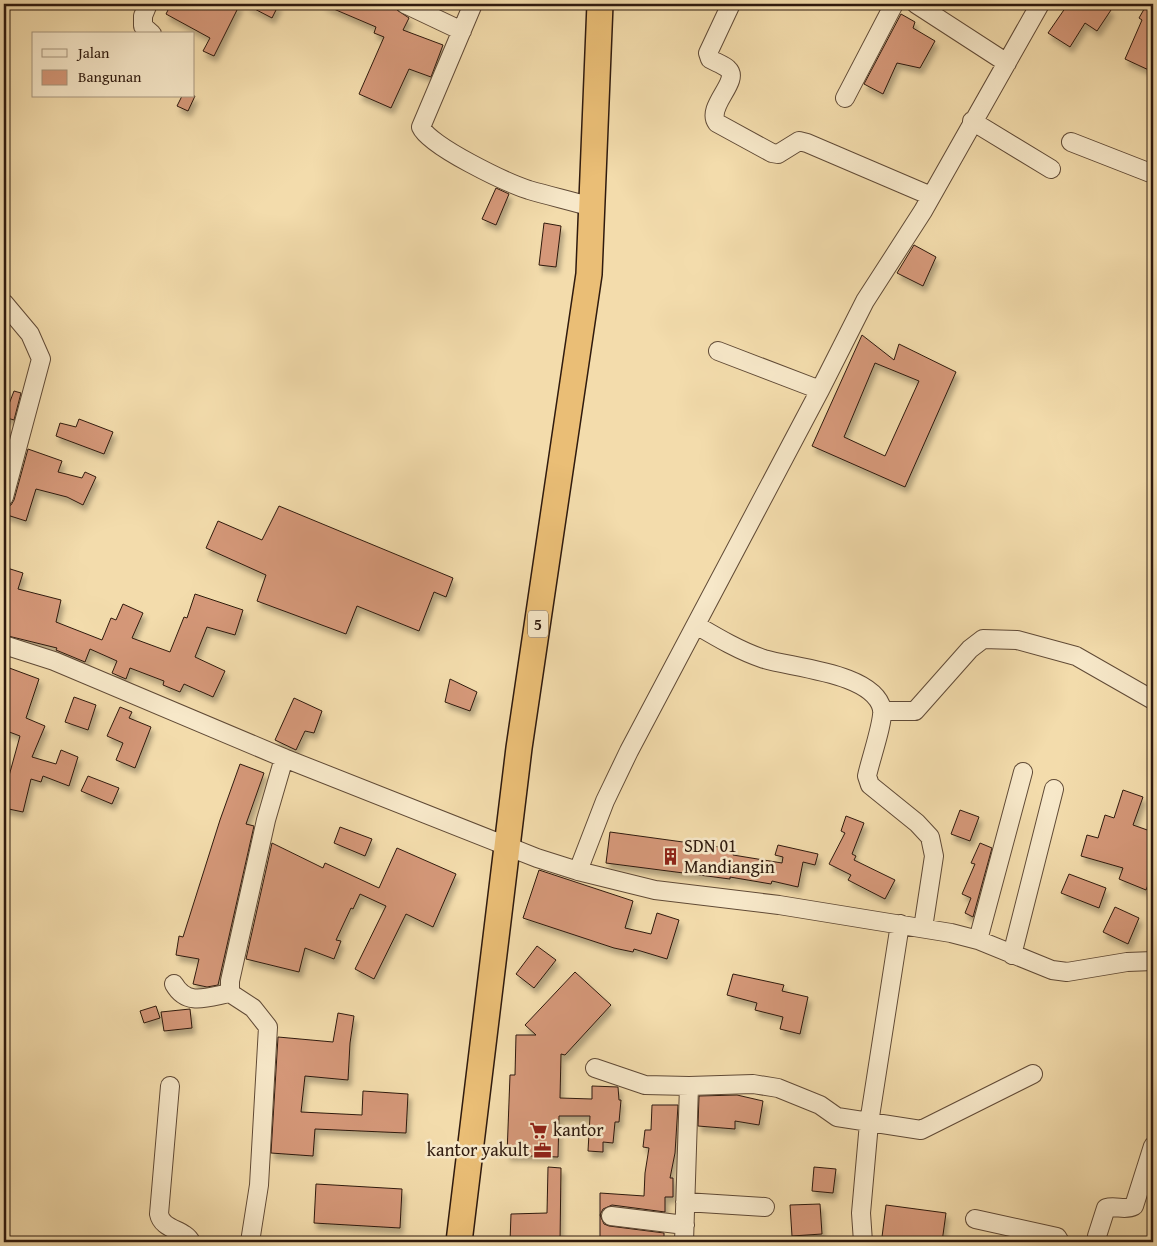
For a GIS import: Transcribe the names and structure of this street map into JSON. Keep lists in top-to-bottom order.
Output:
{
  "streets": {
    "highway": ["5"]
  },
  "places": {
    "building": ["SDN 01 Mandiangin"],
    "supermarket": ["kantor"],
    "office": ["kantor yakult"]
  },
  "legend": ["Jalan", "Bangunan"]
}
